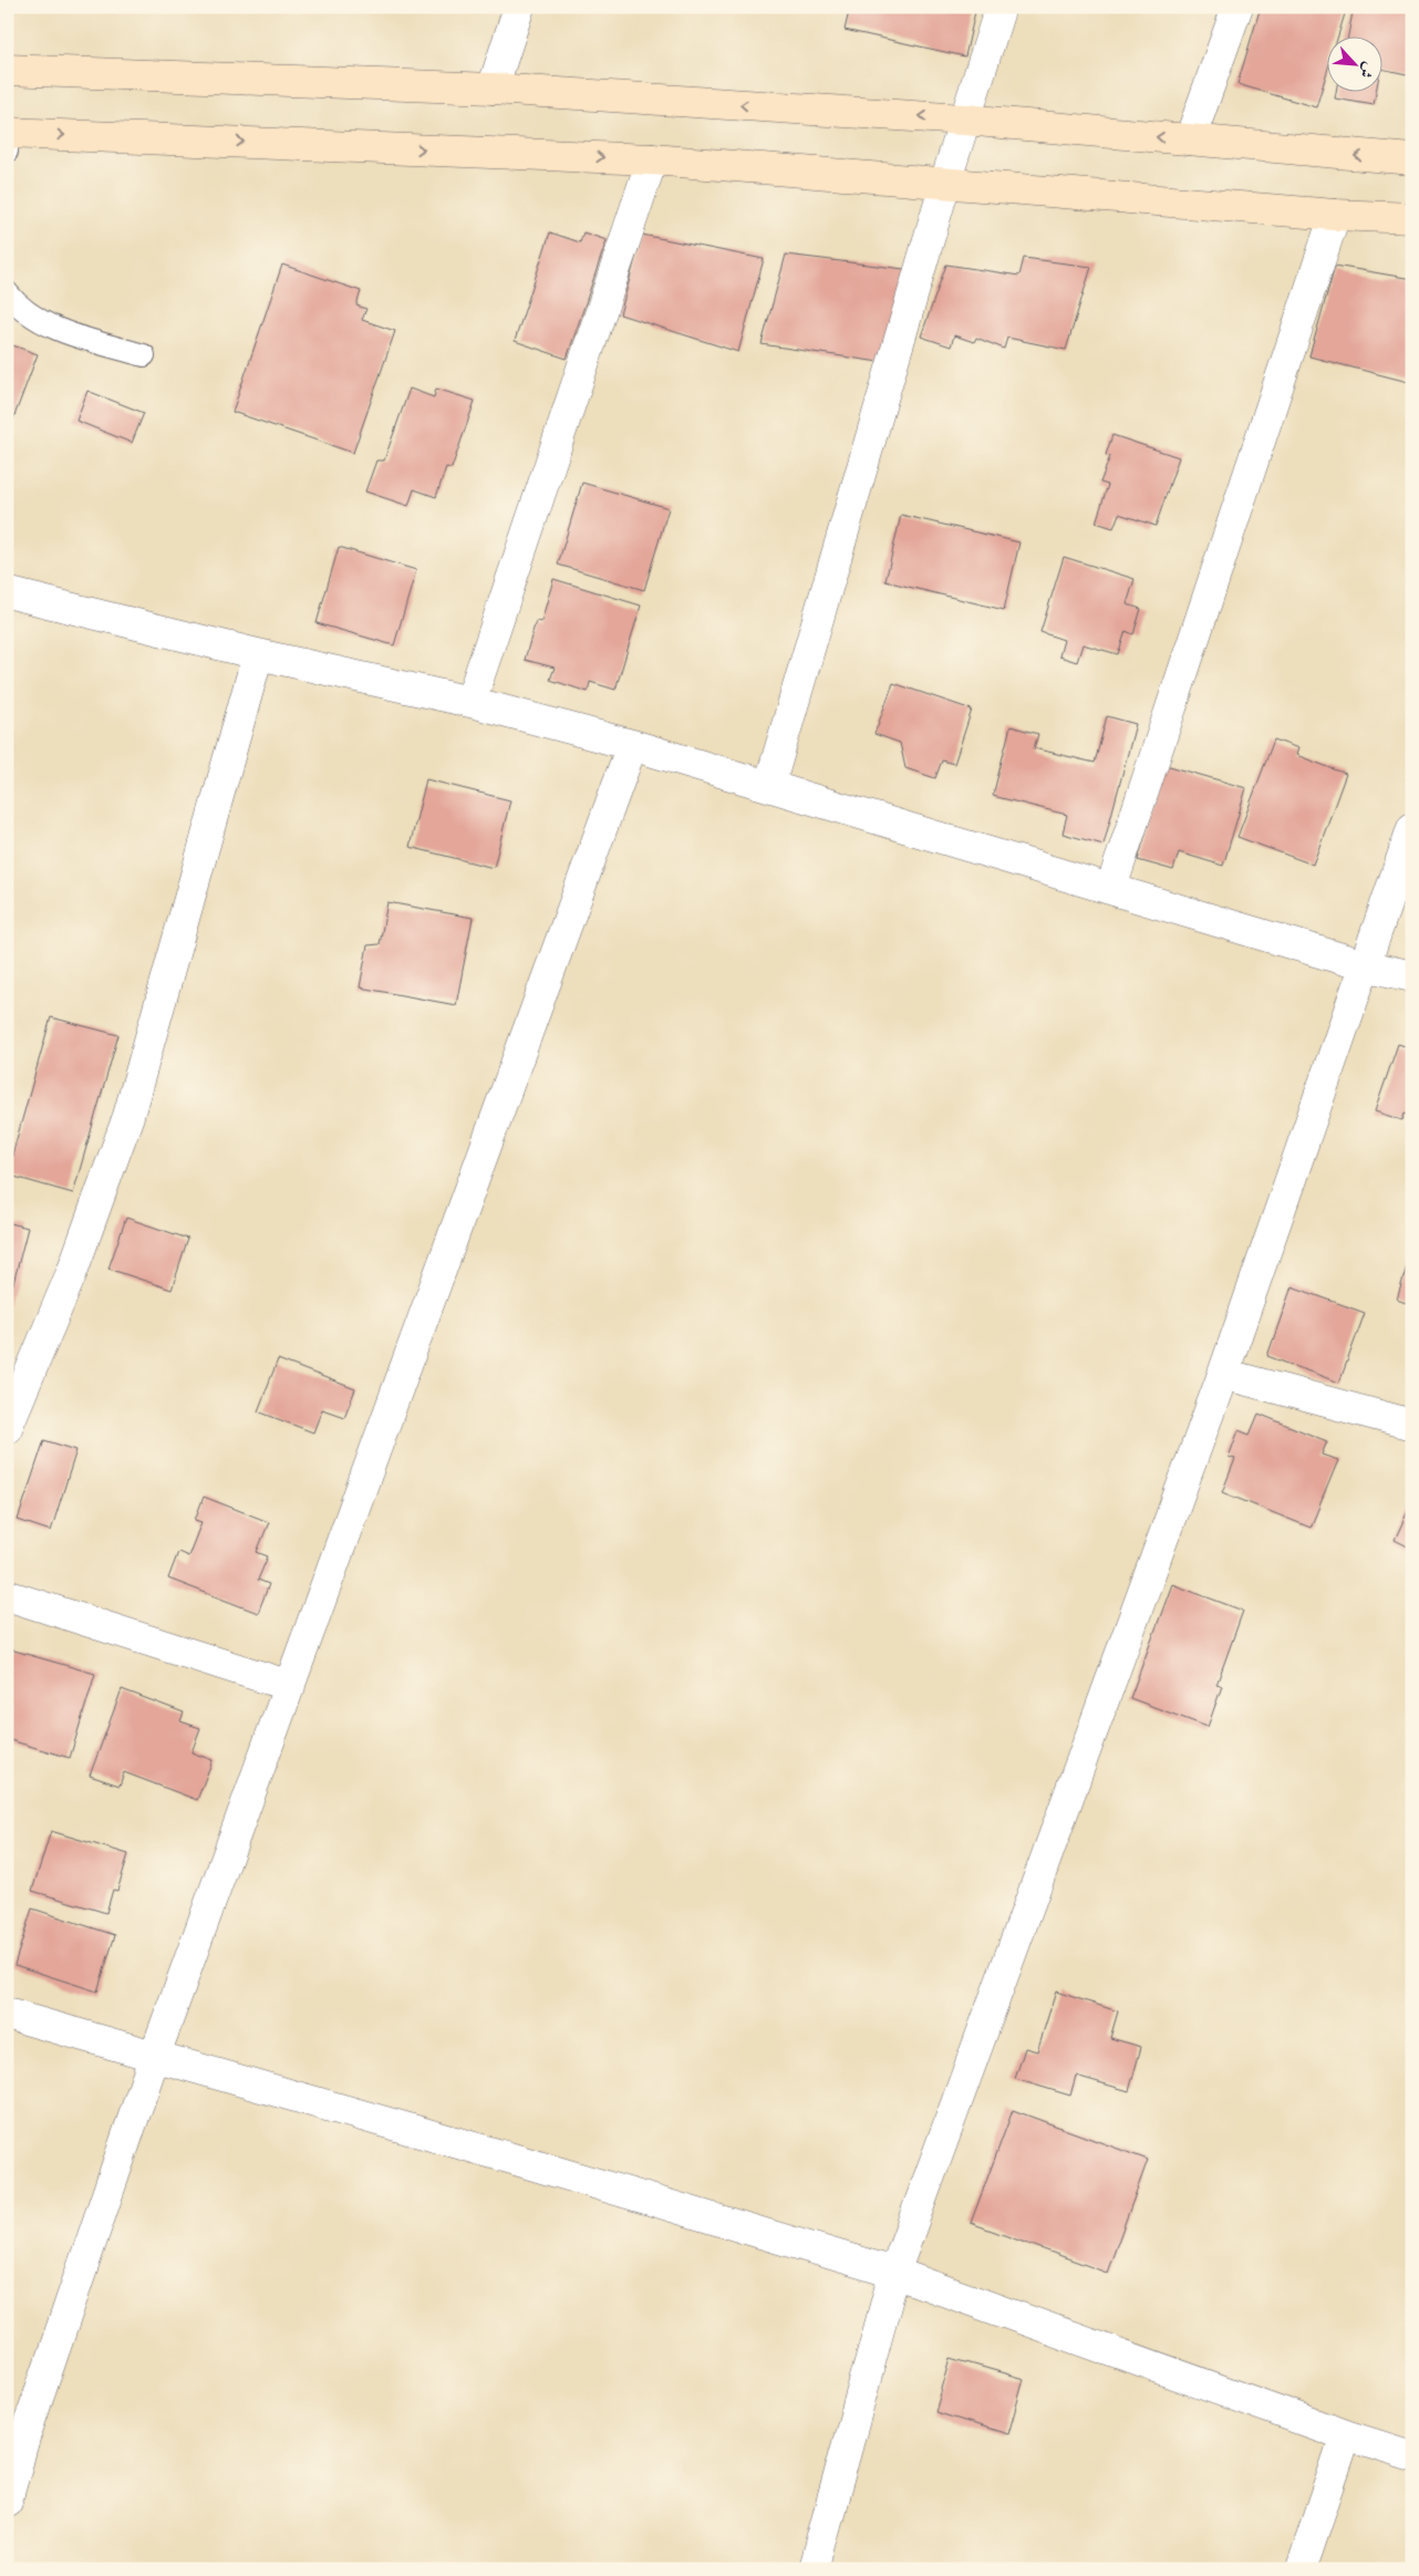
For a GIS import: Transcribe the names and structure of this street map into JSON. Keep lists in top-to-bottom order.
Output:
{
  "north": "bottom right"
}
